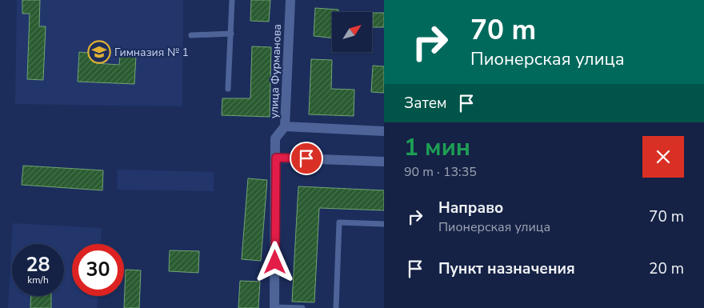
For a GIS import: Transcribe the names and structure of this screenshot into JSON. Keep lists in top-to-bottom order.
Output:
{
  "streets": {
    "street": ["улица Фурманова"]
  },
  "places": {
    "school or university": ["Гимназия № 1"]
  },
  "north": "top right",
  "page": {
    "turn": ["70 m", "Пионерская улица"],
    "then": "Затем",
    "heading": ["1 мин", "90 m · 13:35"],
    "list": [
      {
        "name": "Направо",
        "note": "Пионерская улица",
        "value": "70 m"
      },
      {
        "name": "Пункт назначения",
        "value": "20 m"
      }
    ],
    "speed": "28 km/h",
    "limit": "30"
  }
}
